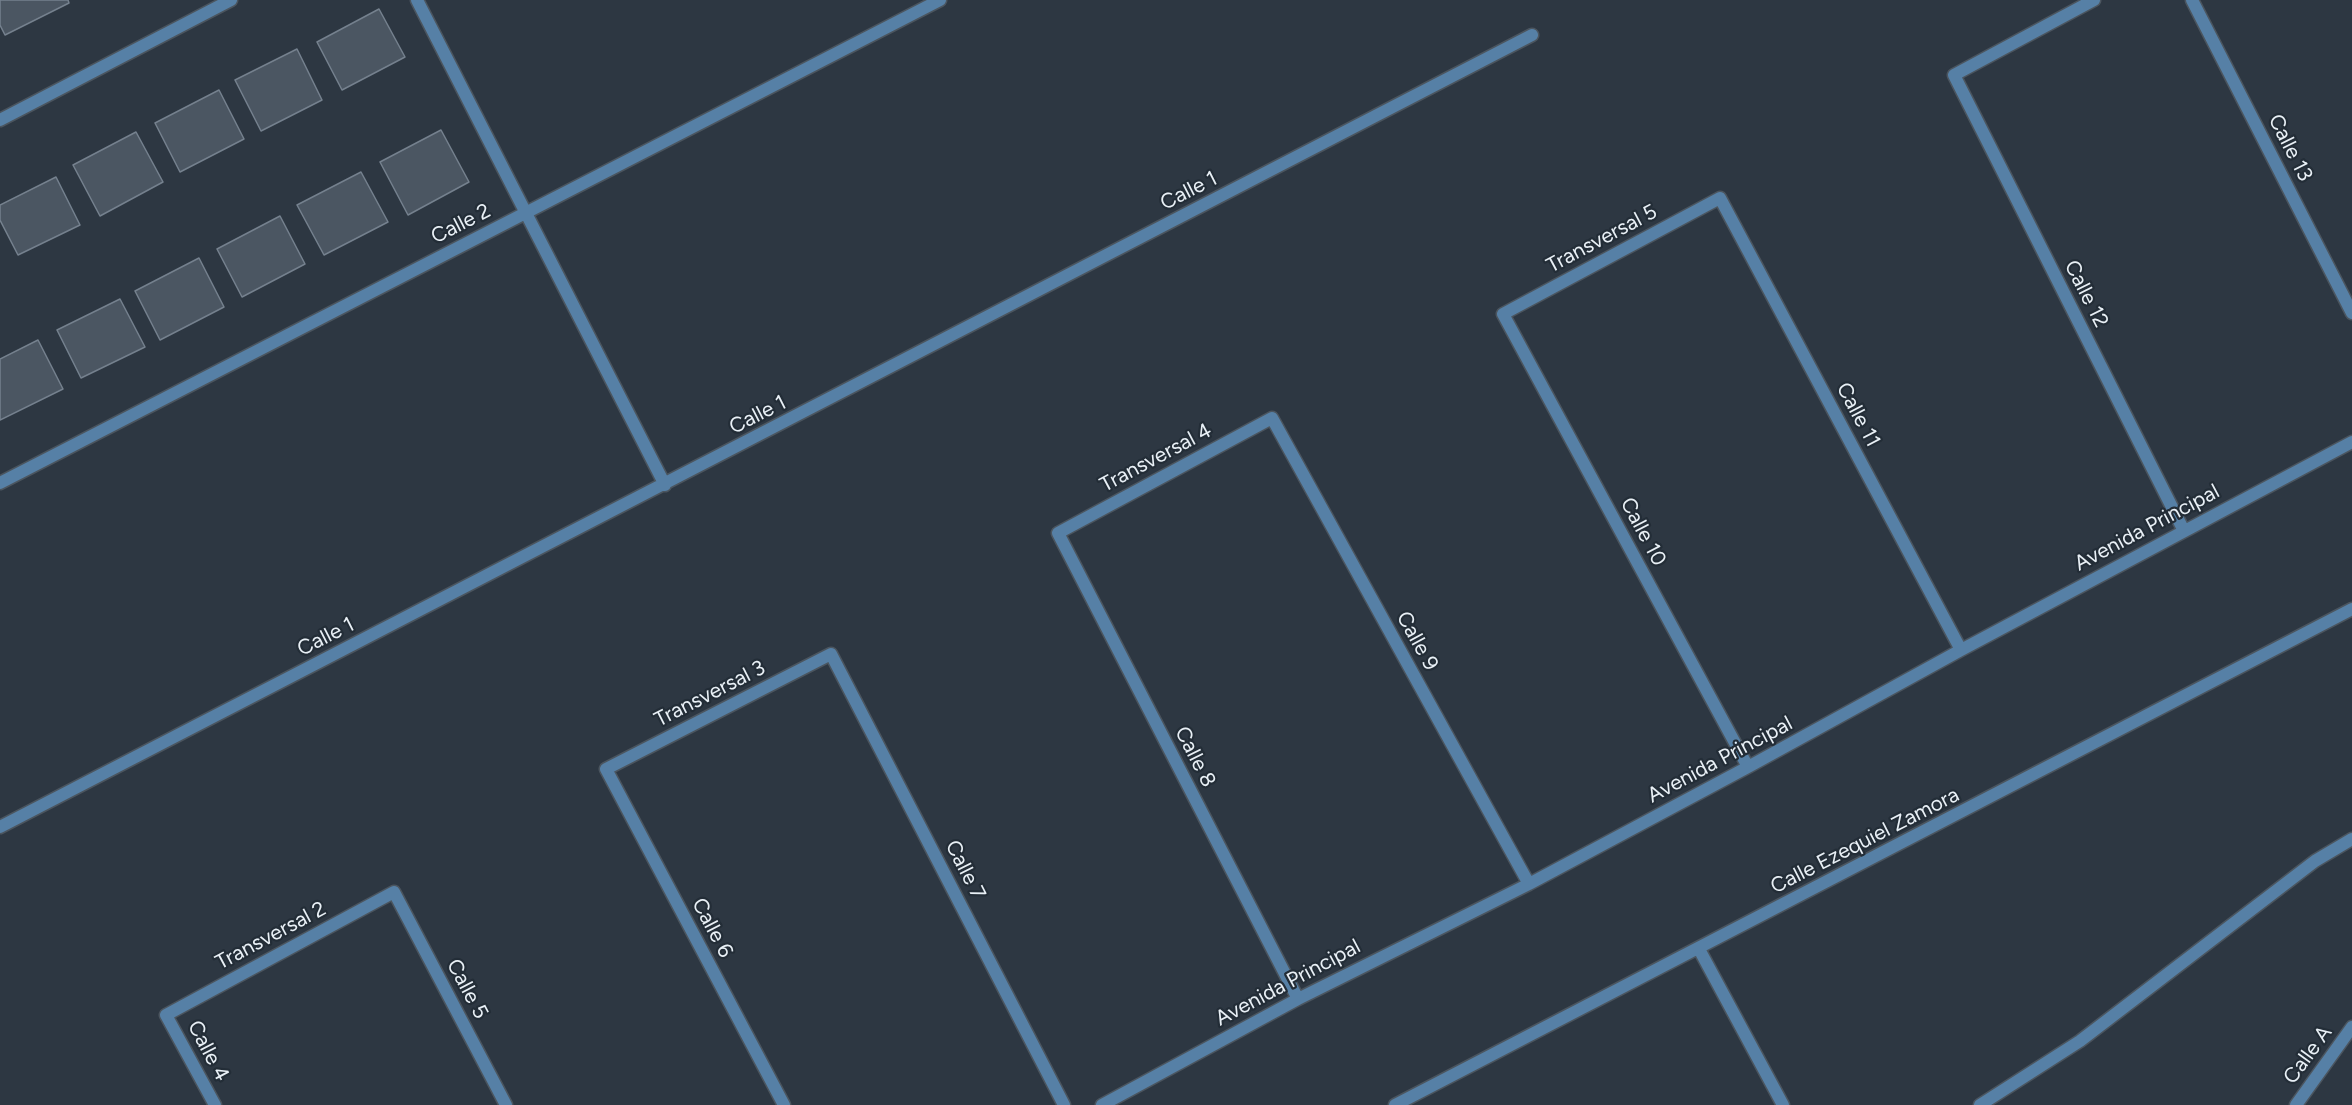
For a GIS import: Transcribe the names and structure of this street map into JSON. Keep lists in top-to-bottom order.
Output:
{
  "streets": {
    "street": [
      "Calle 13",
      "Calle 1",
      "Calle 2",
      "Transversal 5",
      "Calle 12",
      "Calle 11",
      "Transversal 4",
      "Avenida Principal",
      "Calle 10",
      "Calle 9",
      "Transversal 3",
      "Calle 8",
      "Calle Ezequiel Zamora",
      "Calle 7",
      "Calle 6",
      "Transversal 2",
      "Calle 5",
      "Calle 4",
      "Calle A"
    ]
  },
  "crossings": [
    ["Transversal 5", "Calle 11"],
    ["Transversal 5", "Calle 10"],
    ["Calle 12", "Avenida Principal"],
    ["Calle 11", "Avenida Principal"],
    ["Transversal 4", "Calle 9"],
    ["Transversal 4", "Calle 8"],
    ["Avenida Principal", "Calle 10"],
    ["Avenida Principal", "Calle 9"],
    ["Avenida Principal", "Calle 8"],
    ["Transversal 3", "Calle 7"],
    ["Transversal 3", "Calle 6"],
    ["Transversal 2", "Calle 5"],
    ["Transversal 2", "Calle 4"]
  ]
}
